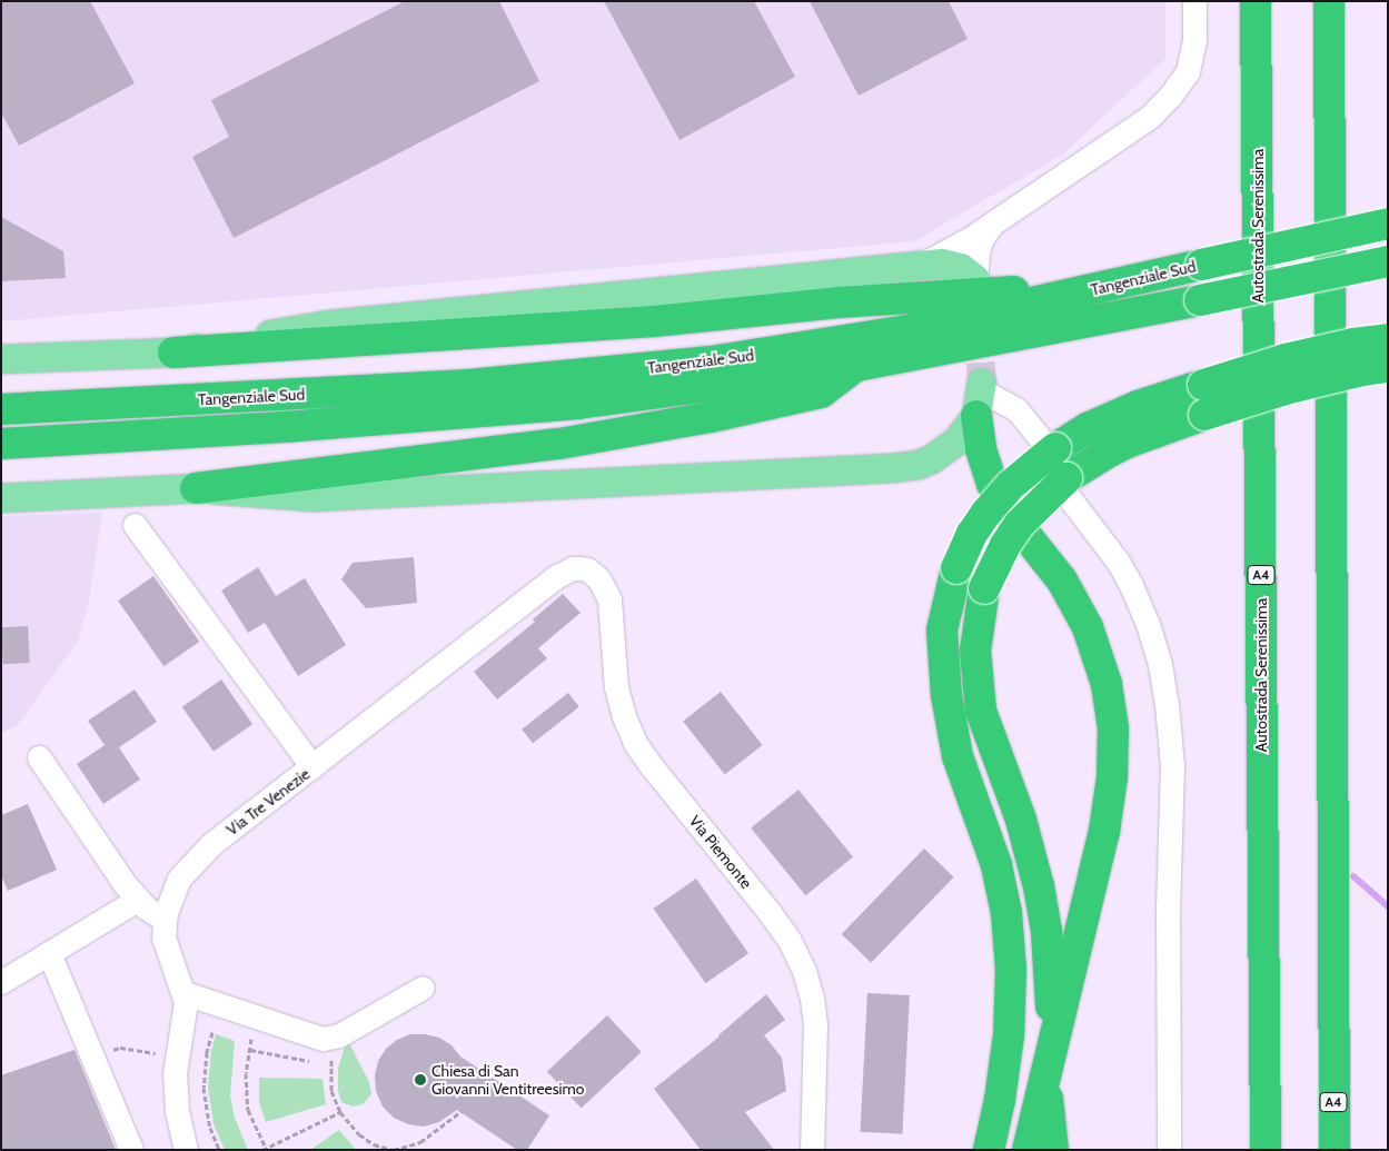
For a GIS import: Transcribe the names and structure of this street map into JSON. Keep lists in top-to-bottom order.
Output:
{
  "streets": {
    "highway": ["Autostrada Serenissima", "Tangenziale Sud", "A4"],
    "street": ["Via Tre Venezie", "Via Piemonte"]
  },
  "crossings": [
    ["Via Tre Venezie", "Via Piemonte"]
  ],
  "places": ["Chiesa di San Giovanni Ventitreesimo"]
}
